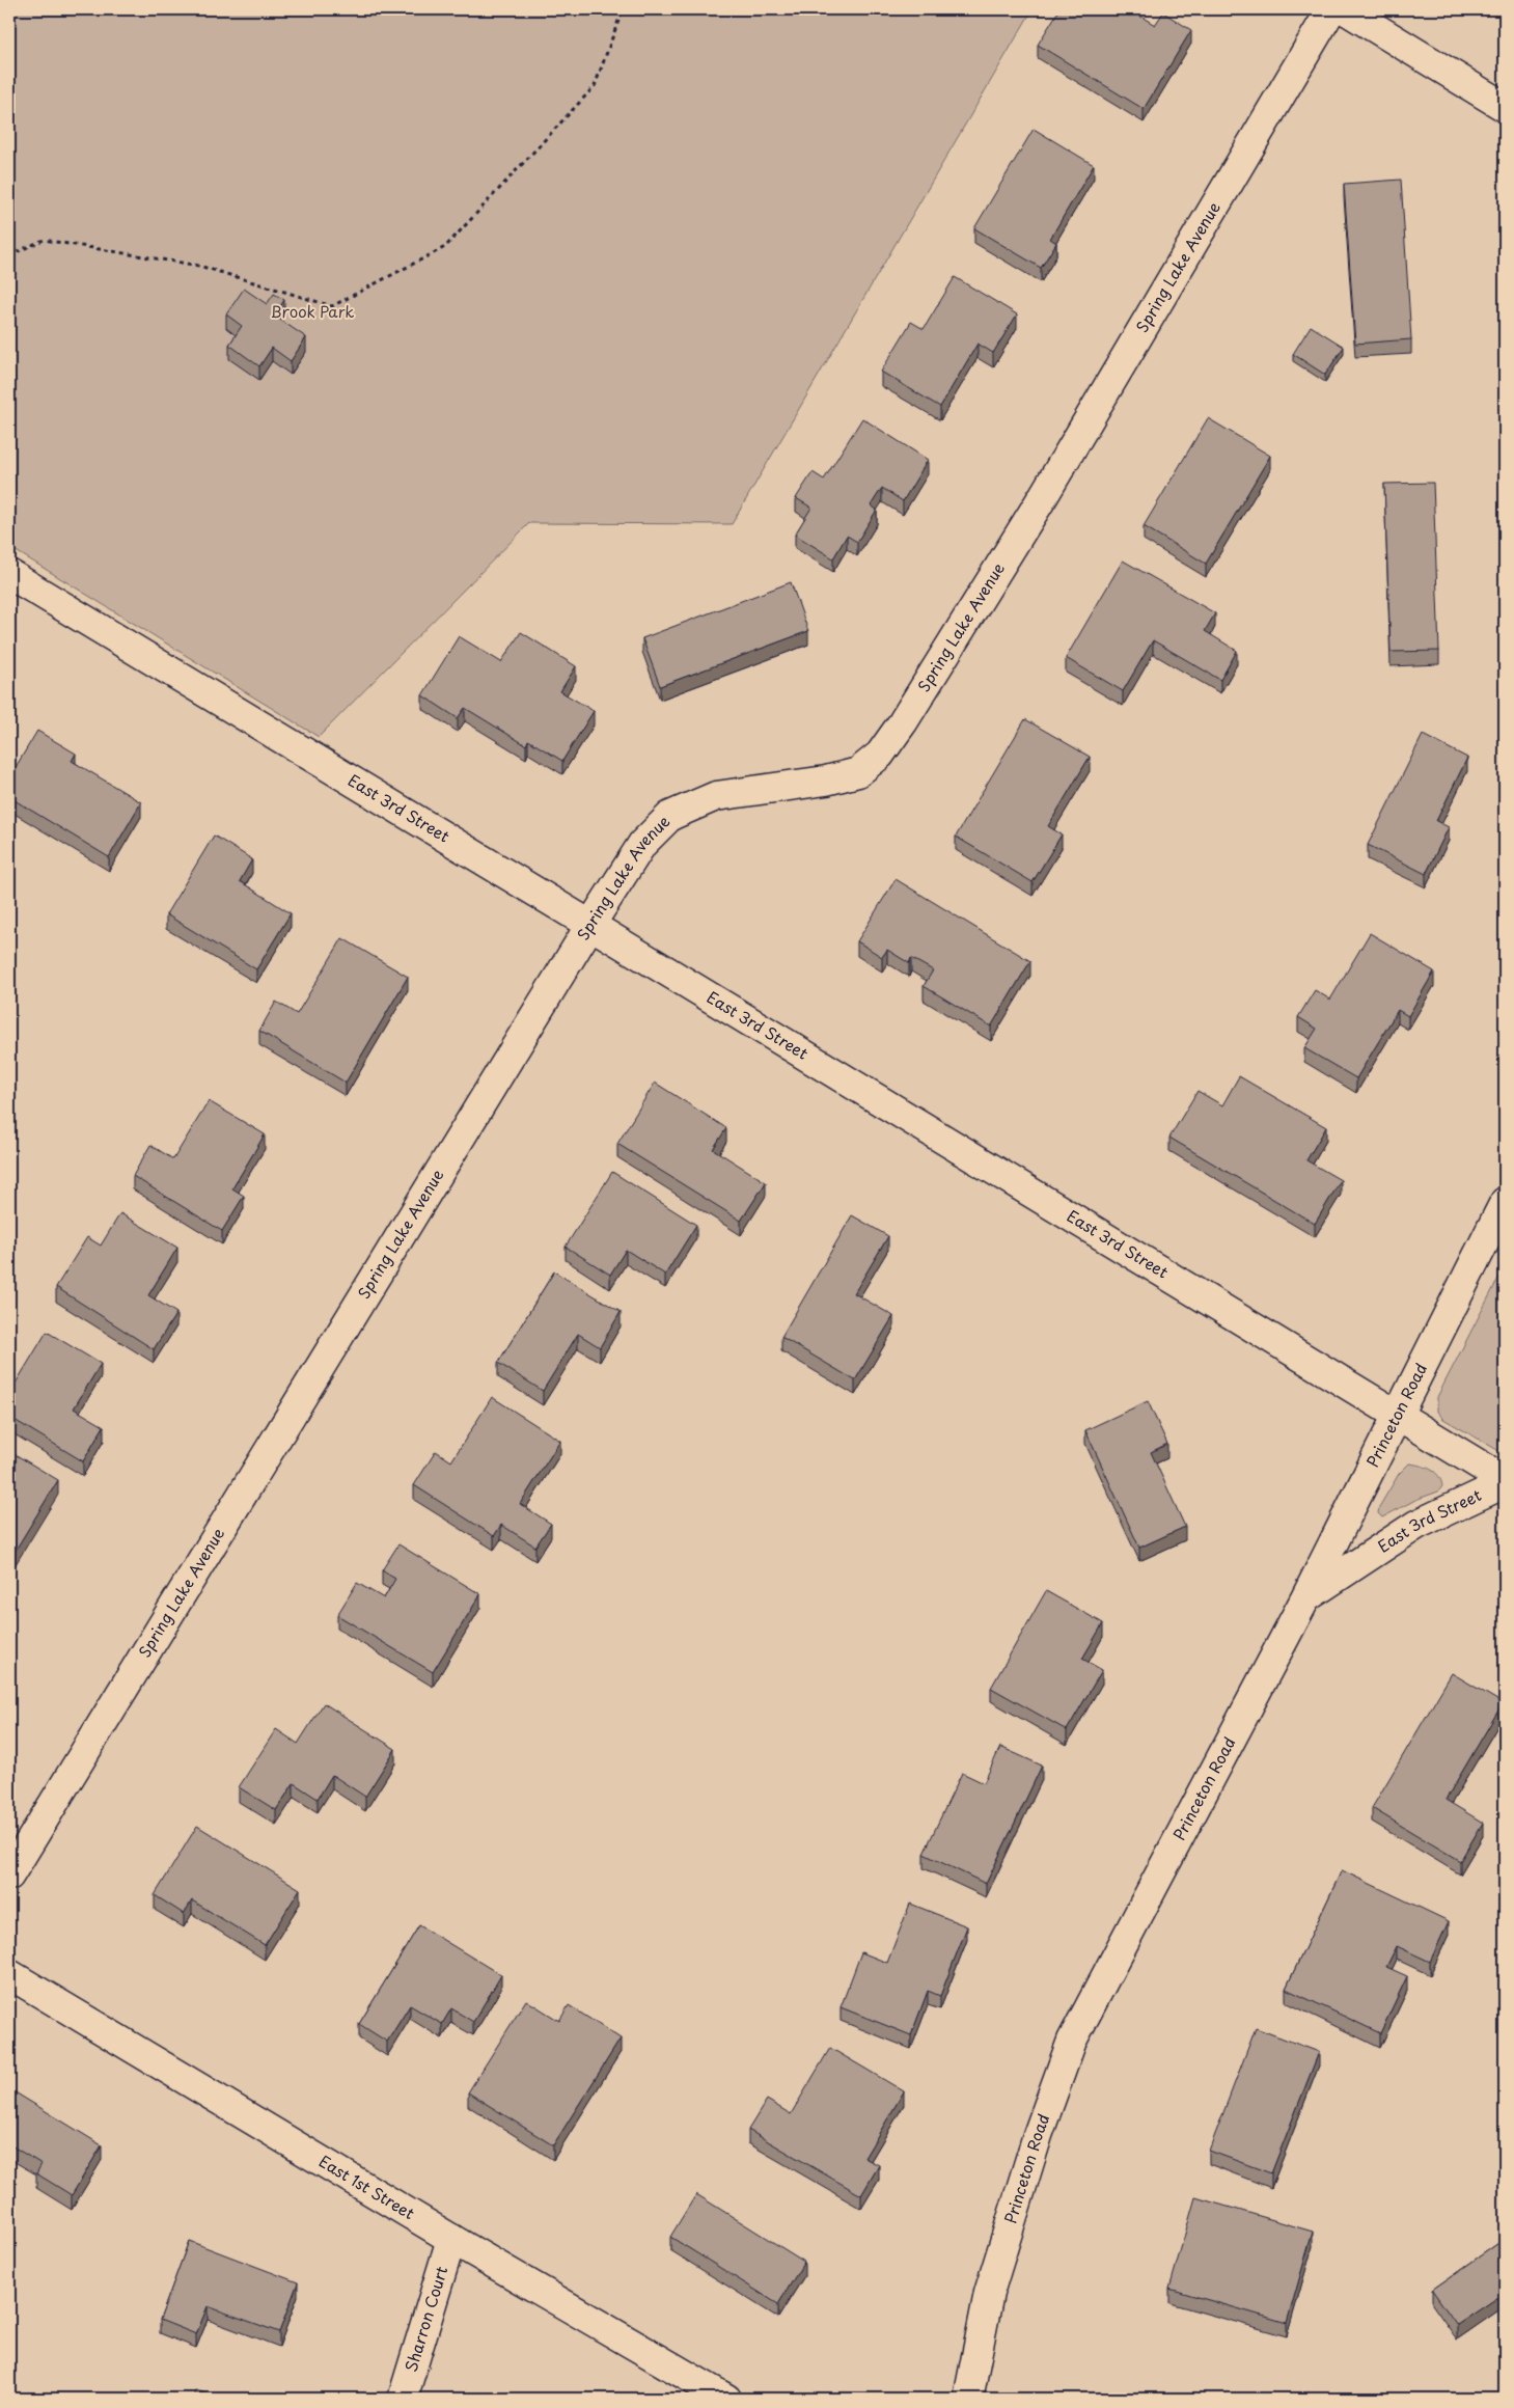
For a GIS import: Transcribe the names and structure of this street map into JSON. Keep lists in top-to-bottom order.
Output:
{
  "streets": {
    "street": [
      "Spring Lake Avenue",
      "East 3rd Street",
      "Princeton Road",
      "East 1st Street",
      "Sharron Court"
    ]
  },
  "crossings": [
    ["Spring Lake Avenue", "East 3rd Street"],
    ["East 3rd Street", "Princeton Road"],
    ["East 1st Street", "Sharron Court"]
  ],
  "parks": ["Brook Park"]
}
